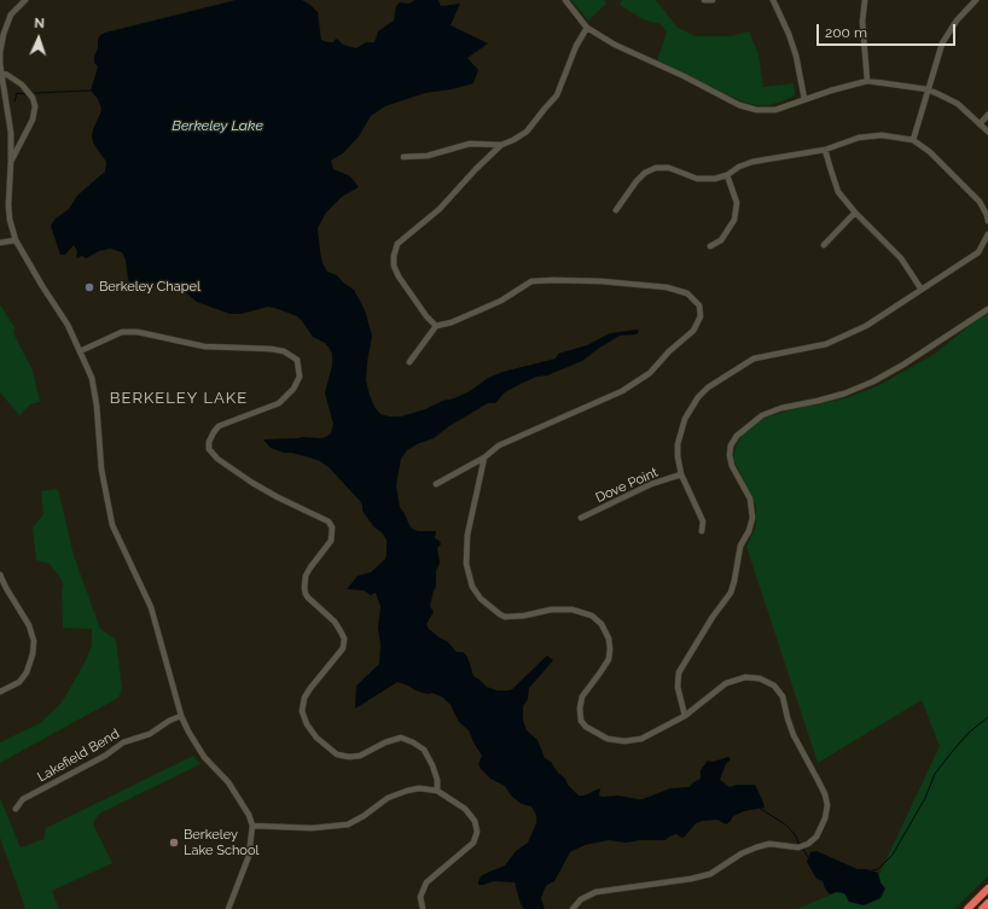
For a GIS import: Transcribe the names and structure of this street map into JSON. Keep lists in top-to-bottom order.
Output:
{
  "streets": {
    "street": ["Dove Point", "Lakefield Bend"]
  },
  "districts": ["BERKELEY LAKE"],
  "water": ["Berkeley Lake"],
  "places": ["Berkeley Chapel", "Berkeley Lake School"],
  "scale_bar": "200 m",
  "north": "top"
}
